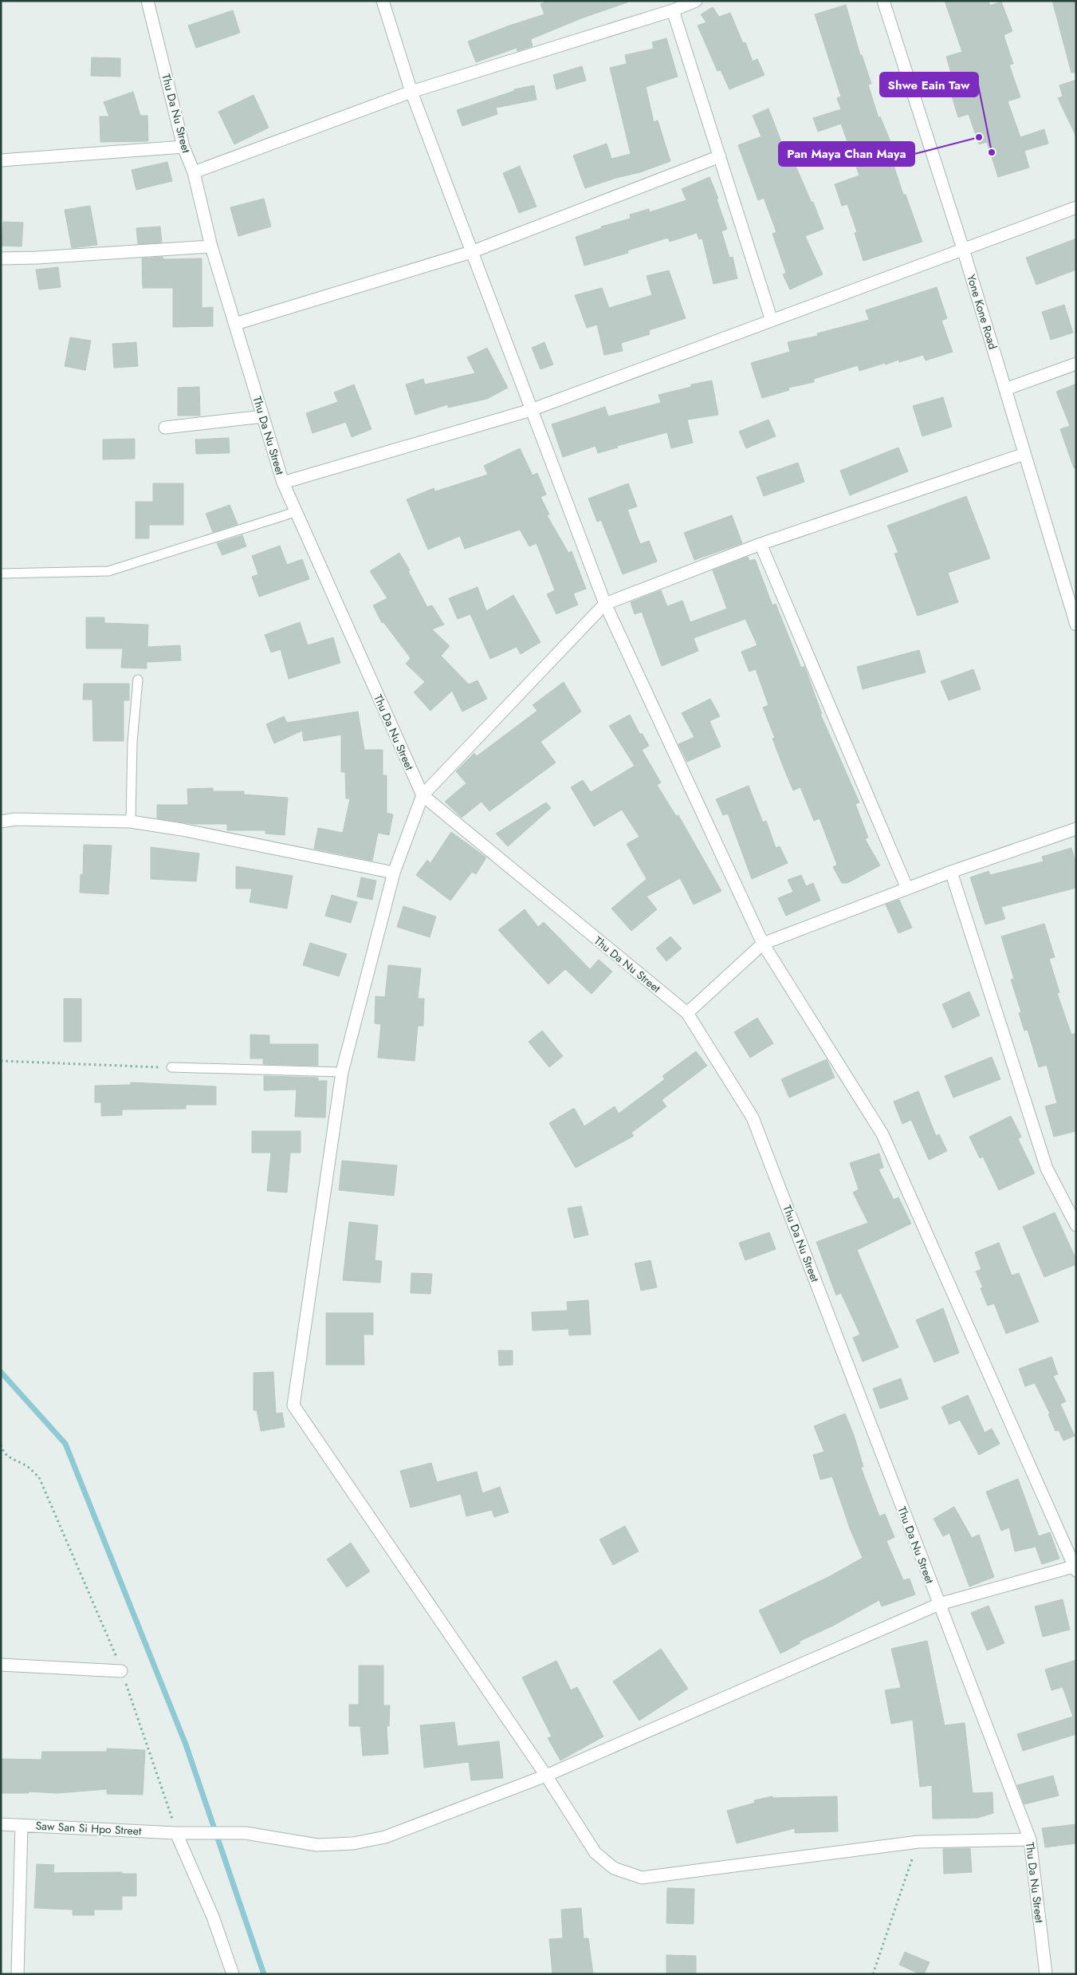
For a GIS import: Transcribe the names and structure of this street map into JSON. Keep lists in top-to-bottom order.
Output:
{
  "streets": {
    "street": ["Thu Da Nu Street", "Yone Kone Road", "Saw San Si Hpo Street"]
  },
  "crossings": [
    ["Thu Da Nu Street", "Saw San Si Hpo Street"]
  ],
  "places": ["Pan Maya Chan Maya", "Shwe Eain Taw"]
}
